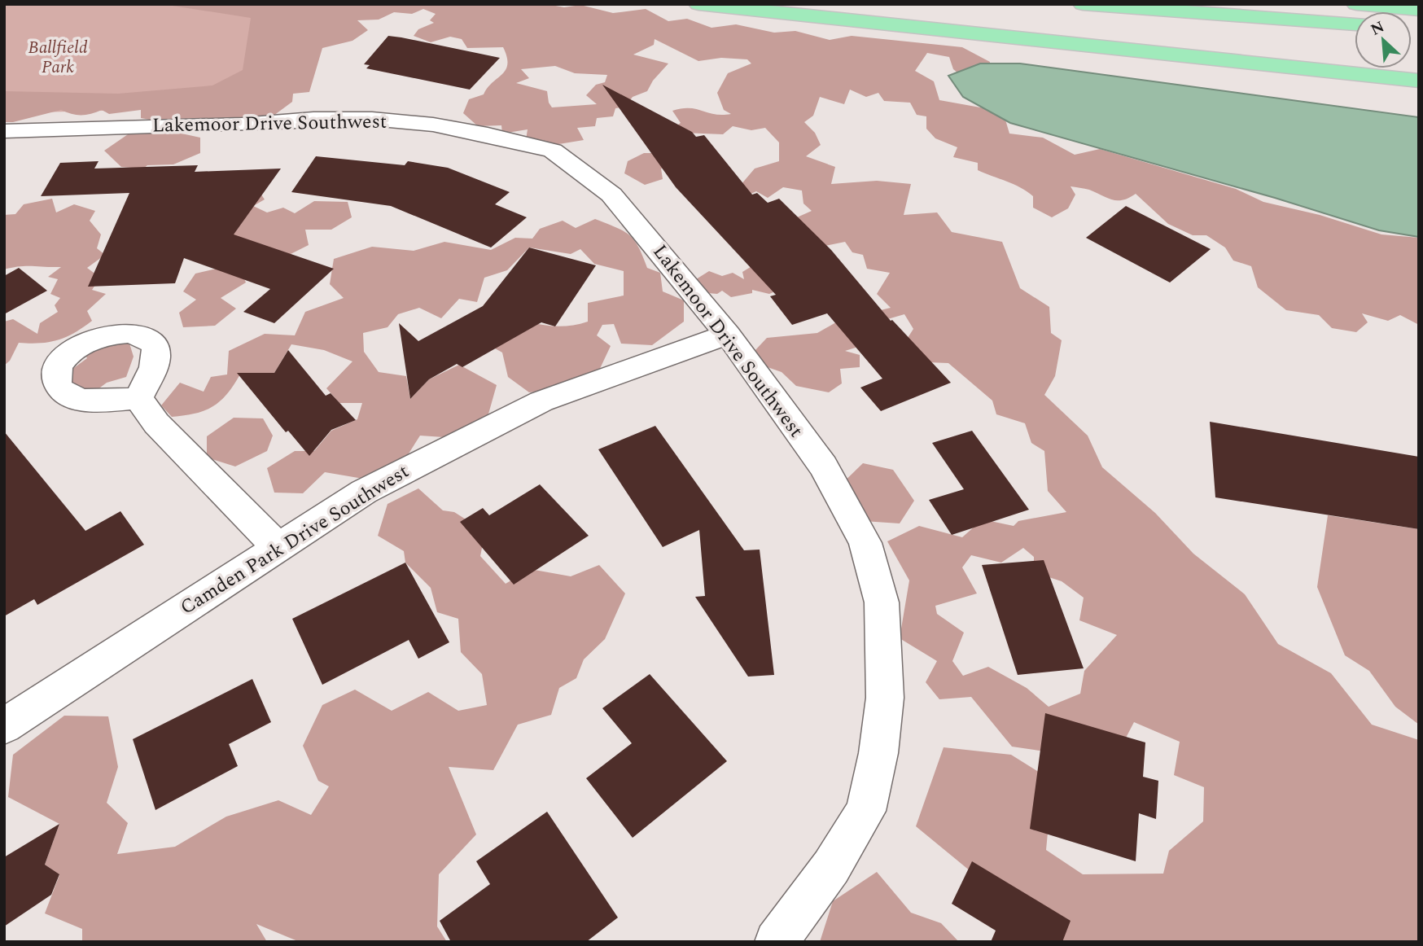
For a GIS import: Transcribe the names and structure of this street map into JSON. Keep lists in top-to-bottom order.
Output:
{
  "streets": {
    "street": ["Lakemoor Drive Southwest", "Camden Park Drive Southwest"]
  },
  "crossings": [
    ["Lakemoor Drive Southwest", "Camden Park Drive Southwest"]
  ],
  "parks": ["Ballfield Park"],
  "north": "top left"
}
